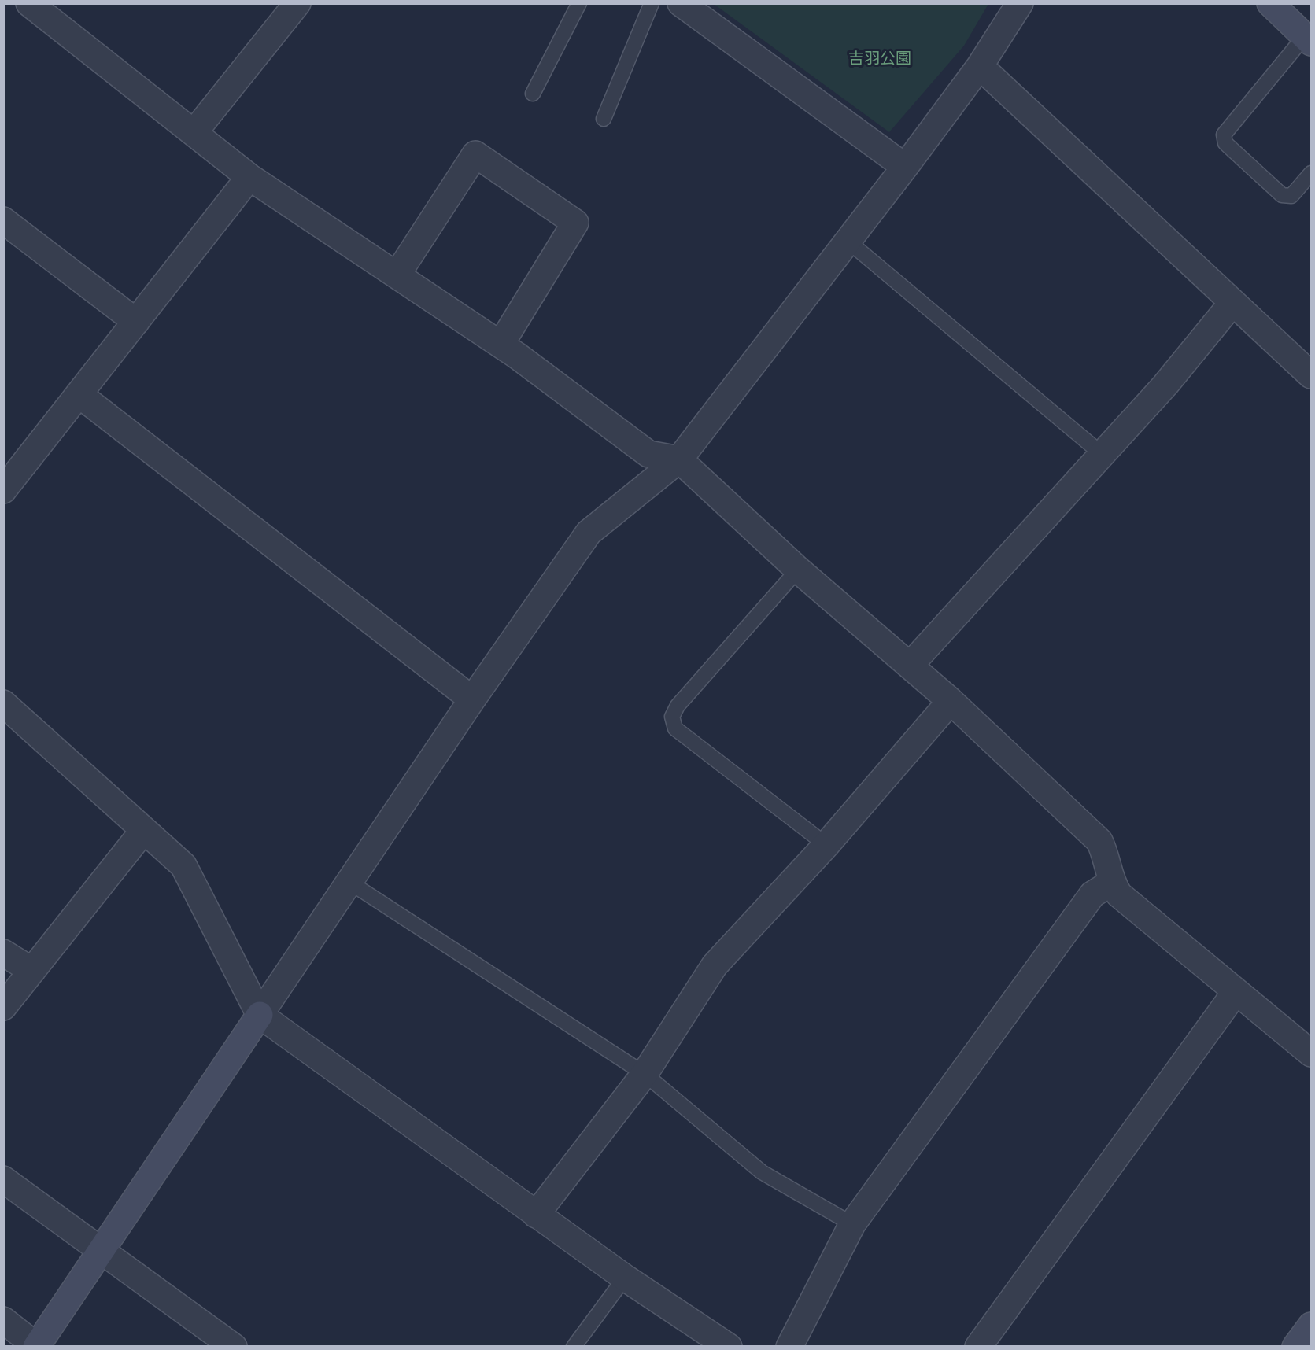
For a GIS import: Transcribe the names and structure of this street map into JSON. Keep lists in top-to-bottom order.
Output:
{
  "parks": ["吉羽公園"]
}
